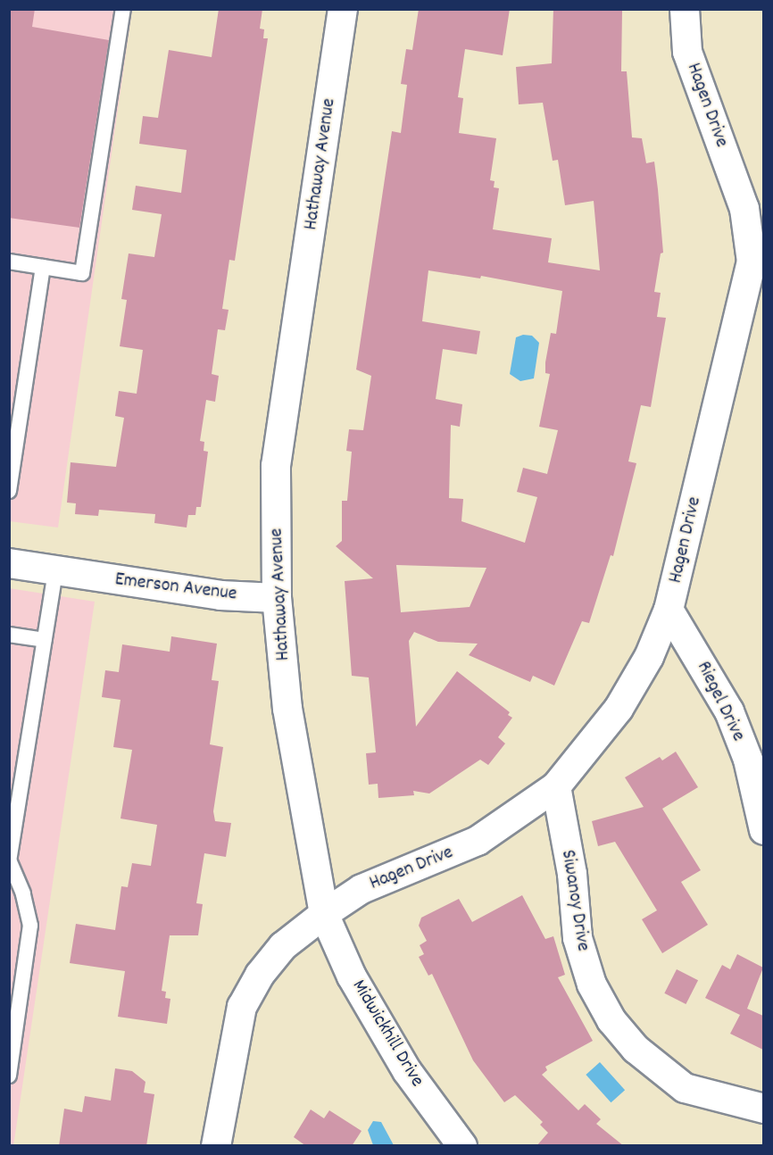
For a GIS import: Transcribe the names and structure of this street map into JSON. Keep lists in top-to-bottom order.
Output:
{
  "streets": {
    "street": [
      "Hagen Drive",
      "Hathaway Avenue",
      "Emerson Avenue",
      "Riegel Drive",
      "Siwanoy Drive",
      "Midwickhill Drive"
    ]
  },
  "crossings": [
    ["Hagen Drive", "Hathaway Avenue"],
    ["Hagen Drive", "Riegel Drive"],
    ["Hagen Drive", "Siwanoy Drive"],
    ["Hagen Drive", "Midwickhill Drive"],
    ["Hathaway Avenue", "Emerson Avenue"],
    ["Hathaway Avenue", "Midwickhill Drive"]
  ]
}
